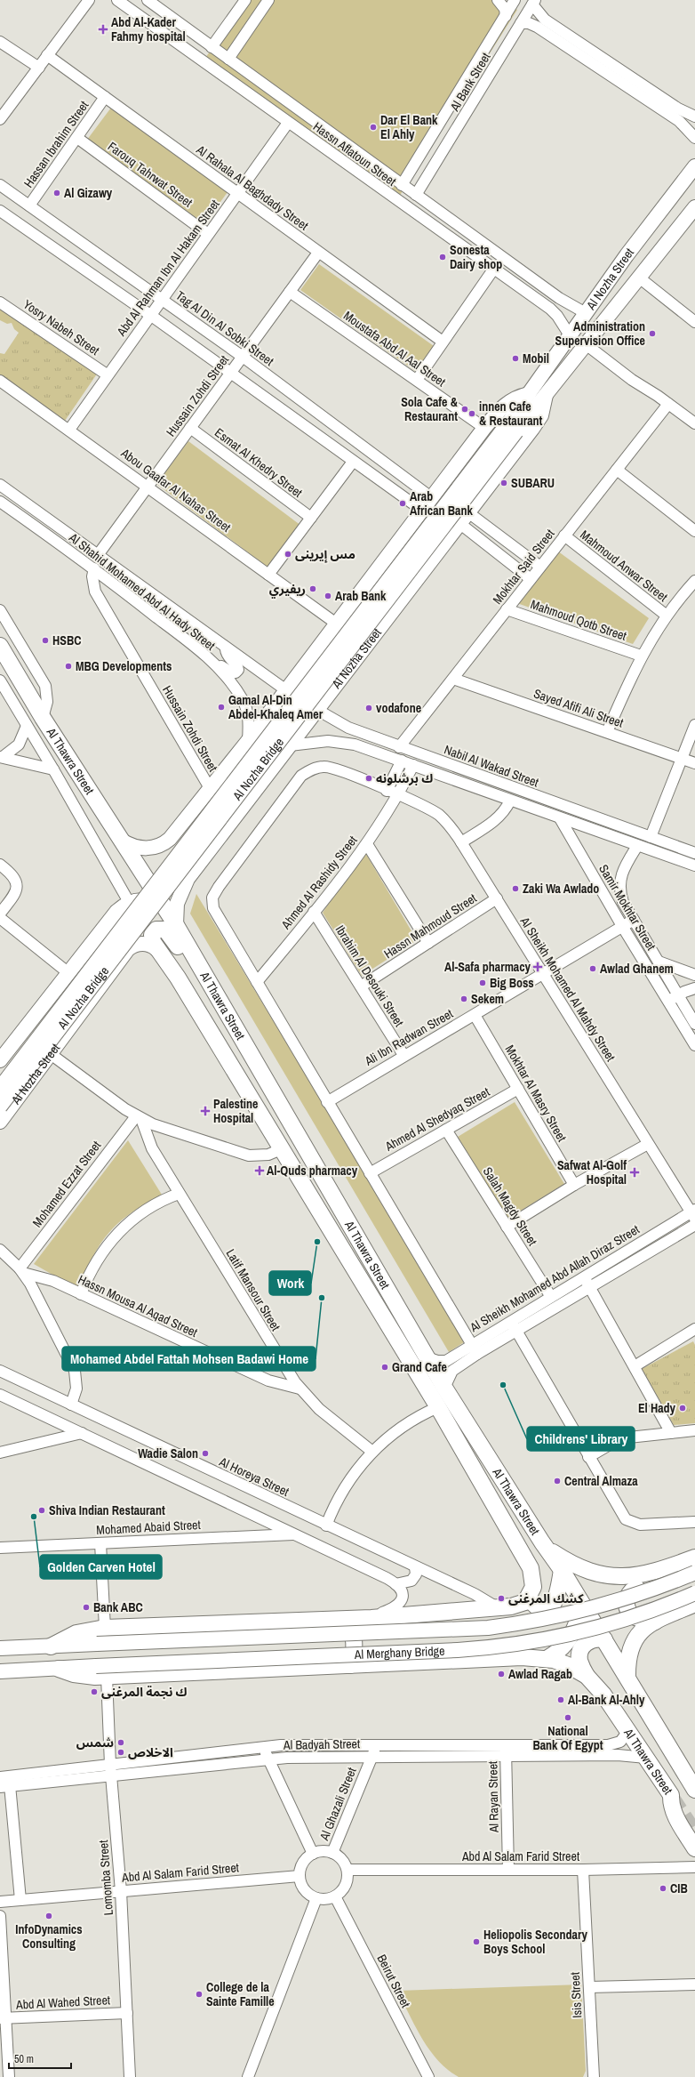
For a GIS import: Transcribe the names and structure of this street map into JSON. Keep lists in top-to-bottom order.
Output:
{
  "streets": {
    "highway": ["Al Thawra Street"],
    "main road": ["Al Nozha Street", "Al Nozha Bridge", "Al Merghany Bridge"],
    "street": [
      "Al Bank Street",
      "Hassan Ibrahim Street",
      "Hassn Aflatoun Street",
      "Farouq Tahrwat Street",
      "Al Rahala Al Baghdady Street",
      "Abd Al Rahman Ibn Al Hakam Street",
      "Yosry Nabeh Street",
      "Tag Al Din Al Sobki Street",
      "Moustafa Abd Al Aal Street",
      "Hussain Zohdi Street",
      "Esmat Al Khedry Street",
      "Abou Gaafar Al Nahas Street",
      "Mahmoud Anwar Street",
      "Mokhtar Said Street",
      "Al Shahid Mohamed Abd Al Hady Street",
      "Mahmoud Qotb Street",
      "Sayed Afifi Ali Street",
      "Nabil Al Wakad Street",
      "Ahmed Al Rashidy Street",
      "Samir Mokhtar Street",
      "Hassn Mahmoud Street",
      "Ibrahim Al Desouki Street",
      "Al Sheikh Mohamed Al Mahdy Street",
      "Ali Ibn Radwan Street",
      "Mokhtar Al Masry Street",
      "Ahmed Al Shedyaq Street",
      "Mohamed Ezzat Street",
      "Salah Magdy Street",
      "Al Sheikh Mohamed Abd Allah Diraz Street",
      "Latif Mansour Street",
      "Hassn Mousa Al Aqad Street",
      "Al Horeya Street",
      "Mohamed Abaid Street",
      "Al Badyah Street",
      "Al Rayan Street",
      "Al Ghazali Street",
      "Abd Al Salam Farid Street",
      "Lomomba Street",
      "Beirut Street",
      "Isis Street",
      "Abd Al Wahed Street"
    ]
  },
  "crossings": [
    ["Al Bank Street", "Hassn Aflatoun Street"],
    ["Hassan Ibrahim Street", "Farouq Tahrwat Street"],
    ["Hassan Ibrahim Street", "Al Rahala Al Baghdady Street"],
    ["Hassan Ibrahim Street", "Tag Al Din Al Sobki Street"],
    ["Hassn Aflatoun Street", "Abd Al Rahman Ibn Al Hakam Street"],
    ["Hassn Aflatoun Street", "Al Nozha Street"],
    ["Farouq Tahrwat Street", "Abd Al Rahman Ibn Al Hakam Street"],
    ["Al Rahala Al Baghdady Street", "Abd Al Rahman Ibn Al Hakam Street"],
    ["Al Rahala Al Baghdady Street", "Hussain Zohdi Street"],
    ["Abd Al Rahman Ibn Al Hakam Street", "Yosry Nabeh Street"],
    ["Abd Al Rahman Ibn Al Hakam Street", "Tag Al Din Al Sobki Street"],
    ["Abd Al Rahman Ibn Al Hakam Street", "Abou Gaafar Al Nahas Street"],
    ["Al Nozha Street", "Al Thawra Street"],
    ["Al Nozha Street", "Nabil Al Wakad Street"],
    ["Al Nozha Street", "Al Nozha Bridge"],
    ["Tag Al Din Al Sobki Street", "Hussain Zohdi Street"],
    ["Moustafa Abd Al Aal Street", "Hussain Zohdi Street"],
    ["Hussain Zohdi Street", "Esmat Al Khedry Street"],
    ["Hussain Zohdi Street", "Abou Gaafar Al Nahas Street"],
    ["Hussain Zohdi Street", "Al Shahid Mohamed Abd Al Hady Street"],
    ["Mahmoud Anwar Street", "Mokhtar Said Street"],
    ["Mokhtar Said Street", "Mahmoud Qotb Street"],
    ["Mokhtar Said Street", "Sayed Afifi Ali Street"],
    ["Mokhtar Said Street", "Nabil Al Wakad Street"],
    ["Al Shahid Mohamed Abd Al Hady Street", "Nabil Al Wakad Street"],
    ["Al Thawra Street", "Al Sheikh Mohamed Abd Allah Diraz Street"],
    ["Al Thawra Street", "Al Badyah Street"],
    ["Nabil Al Wakad Street", "Ahmed Al Rashidy Street"],
    ["Nabil Al Wakad Street", "Samir Mokhtar Street"],
    ["Ahmed Al Rashidy Street", "Ibrahim Al Desouki Street"],
    ["Ahmed Al Rashidy Street", "Al Sheikh Mohamed Al Mahdy Street"],
    ["Samir Mokhtar Street", "Ali Ibn Radwan Street"],
    ["Hassn Mahmoud Street", "Ibrahim Al Desouki Street"],
    ["Hassn Mahmoud Street", "Al Sheikh Mohamed Al Mahdy Street"],
    ["Ibrahim Al Desouki Street", "Ali Ibn Radwan Street"],
    ["Al Sheikh Mohamed Al Mahdy Street", "Ali Ibn Radwan Street"],
    ["Al Sheikh Mohamed Al Mahdy Street", "Ahmed Al Shedyaq Street"],
    ["Al Sheikh Mohamed Al Mahdy Street", "Al Sheikh Mohamed Abd Allah Diraz Street"],
    ["Ali Ibn Radwan Street", "Mokhtar Al Masry Street"],
    ["Mokhtar Al Masry Street", "Ahmed Al Shedyaq Street"],
    ["Ahmed Al Shedyaq Street", "Salah Magdy Street"],
    ["Mohamed Ezzat Street", "Latif Mansour Street"],
    ["Mohamed Ezzat Street", "Hassn Mousa Al Aqad Street"],
    ["Salah Magdy Street", "Al Sheikh Mohamed Abd Allah Diraz Street"],
    ["Latif Mansour Street", "Hassn Mousa Al Aqad Street"],
    ["Al Merghany Bridge", "Lomomba Street"],
    ["Al Badyah Street", "Al Rayan Street"],
    ["Al Badyah Street", "Al Ghazali Street"],
    ["Al Badyah Street", "Lomomba Street"],
    ["Al Rayan Street", "Abd Al Salam Farid Street"],
    ["Al Ghazali Street", "Abd Al Salam Farid Street"],
    ["Al Ghazali Street", "Beirut Street"],
    ["Abd Al Salam Farid Street", "Lomomba Street"],
    ["Abd Al Salam Farid Street", "Beirut Street"],
    ["Abd Al Salam Farid Street", "Isis Street"],
    ["Lomomba Street", "Abd Al Wahed Street"]
  ],
  "places": {
    "health": [
      "Abd Al-Kader Fahmy hospital",
      "Al-Safa pharmacy",
      "Palestine Hospital",
      "Al-Quds pharmacy",
      "Safwat Al-Golf Hospital"
    ],
    "other": [
      "Dar El Bank El Ahly",
      "Al Gizawy",
      "Sonesta Dairy shop",
      "Administration Supervision Office",
      "Mobil",
      "Sola Cafe & Restaurant",
      "innen Cafe & Restaurant",
      "SUBARU",
      "Arab African Bank",
      "مس إيرينى",
      "ريفيري",
      "Arab Bank",
      "HSBC",
      "MBG Developments",
      "Gamal Al-Din Abdel-Khaleq Amer",
      "vodafone",
      "ك برشلونه",
      "Zaki Wa Awlado",
      "Awlad Ghanem",
      "Big Boss",
      "Sekem",
      "Work",
      "Mohamed Abdel Fattah Mohsen Badawi Home",
      "Grand Cafe",
      "Childrens' Library",
      "El Hady",
      "Wadie Salon",
      "Central Almaza",
      "Shiva Indian Restaurant",
      "Golden Carven Hotel",
      "كشك المرغنى",
      "Bank ABC",
      "Awlad Ragab",
      "ك نجمة المرغنى",
      "Al-Bank Al-Ahly",
      "National Bank Of Egypt",
      "شمس",
      "الاخلاص",
      "CIB",
      "InfoDynamics Consulting",
      "Heliopolis Secondary Boys School",
      "College de la Sainte Famille"
    ]
  },
  "scale_bar": "50 m"
}
